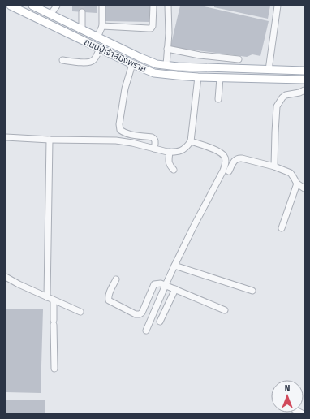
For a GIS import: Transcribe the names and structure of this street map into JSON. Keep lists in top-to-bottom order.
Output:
{
  "streets": {
    "main road": ["ถนนปู่เจ้าสมิงพราย"]
  },
  "north": "top"
}
